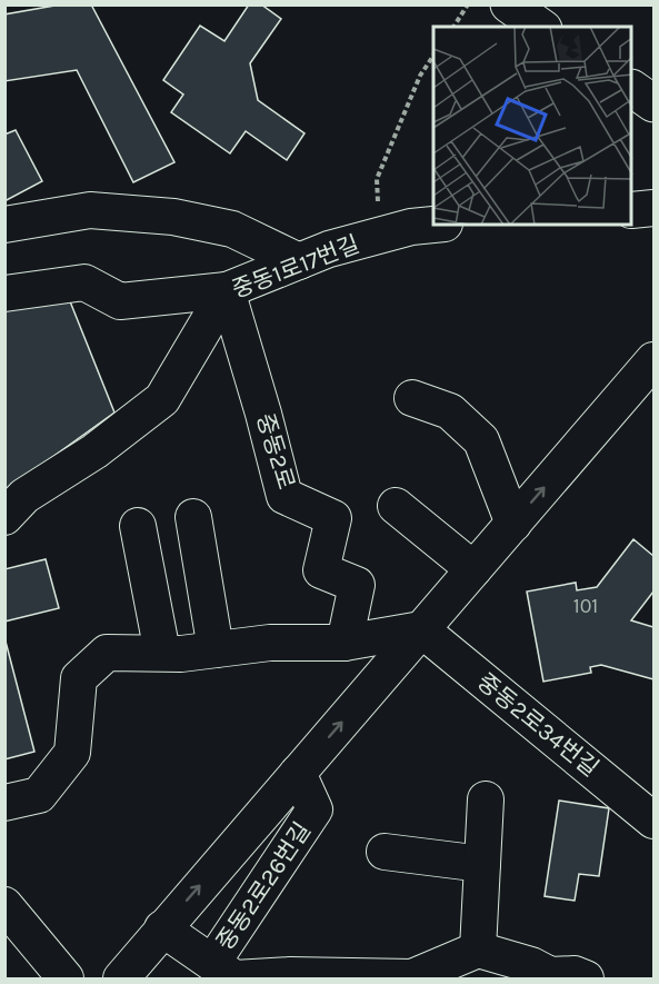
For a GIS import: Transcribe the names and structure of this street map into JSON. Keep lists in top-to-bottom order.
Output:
{
  "streets": {
    "street": [
      "중동1로17번길",
      "중동2로",
      "중동2로34번길",
      "중동2로26번길"
    ]
  },
  "crossings": [
    ["중동1로17번길", "중동2로"]
  ],
  "house_numbers": ["101"]
}
